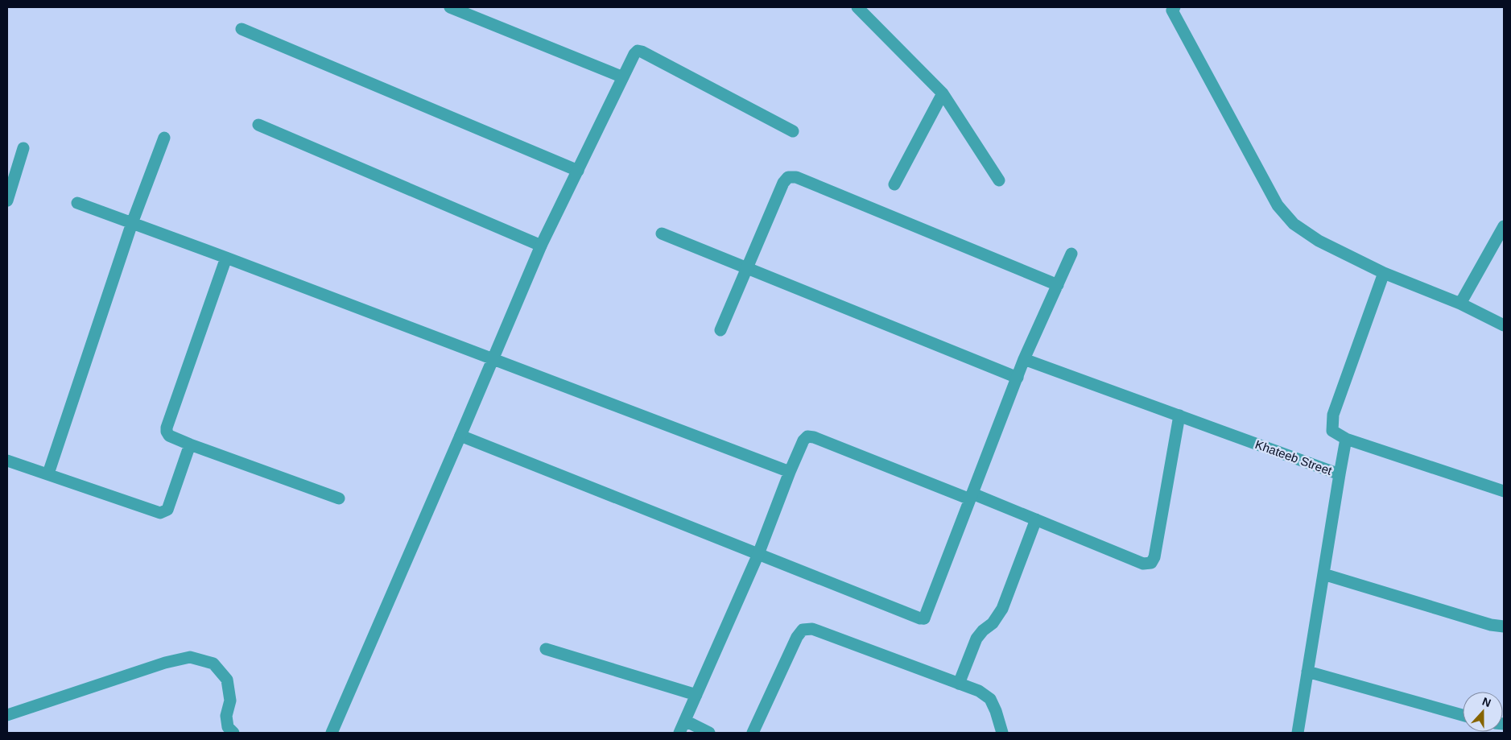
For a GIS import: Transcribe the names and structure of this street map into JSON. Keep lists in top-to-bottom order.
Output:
{
  "streets": {
    "street": ["Khateeb Street"]
  },
  "north": "top"
}
